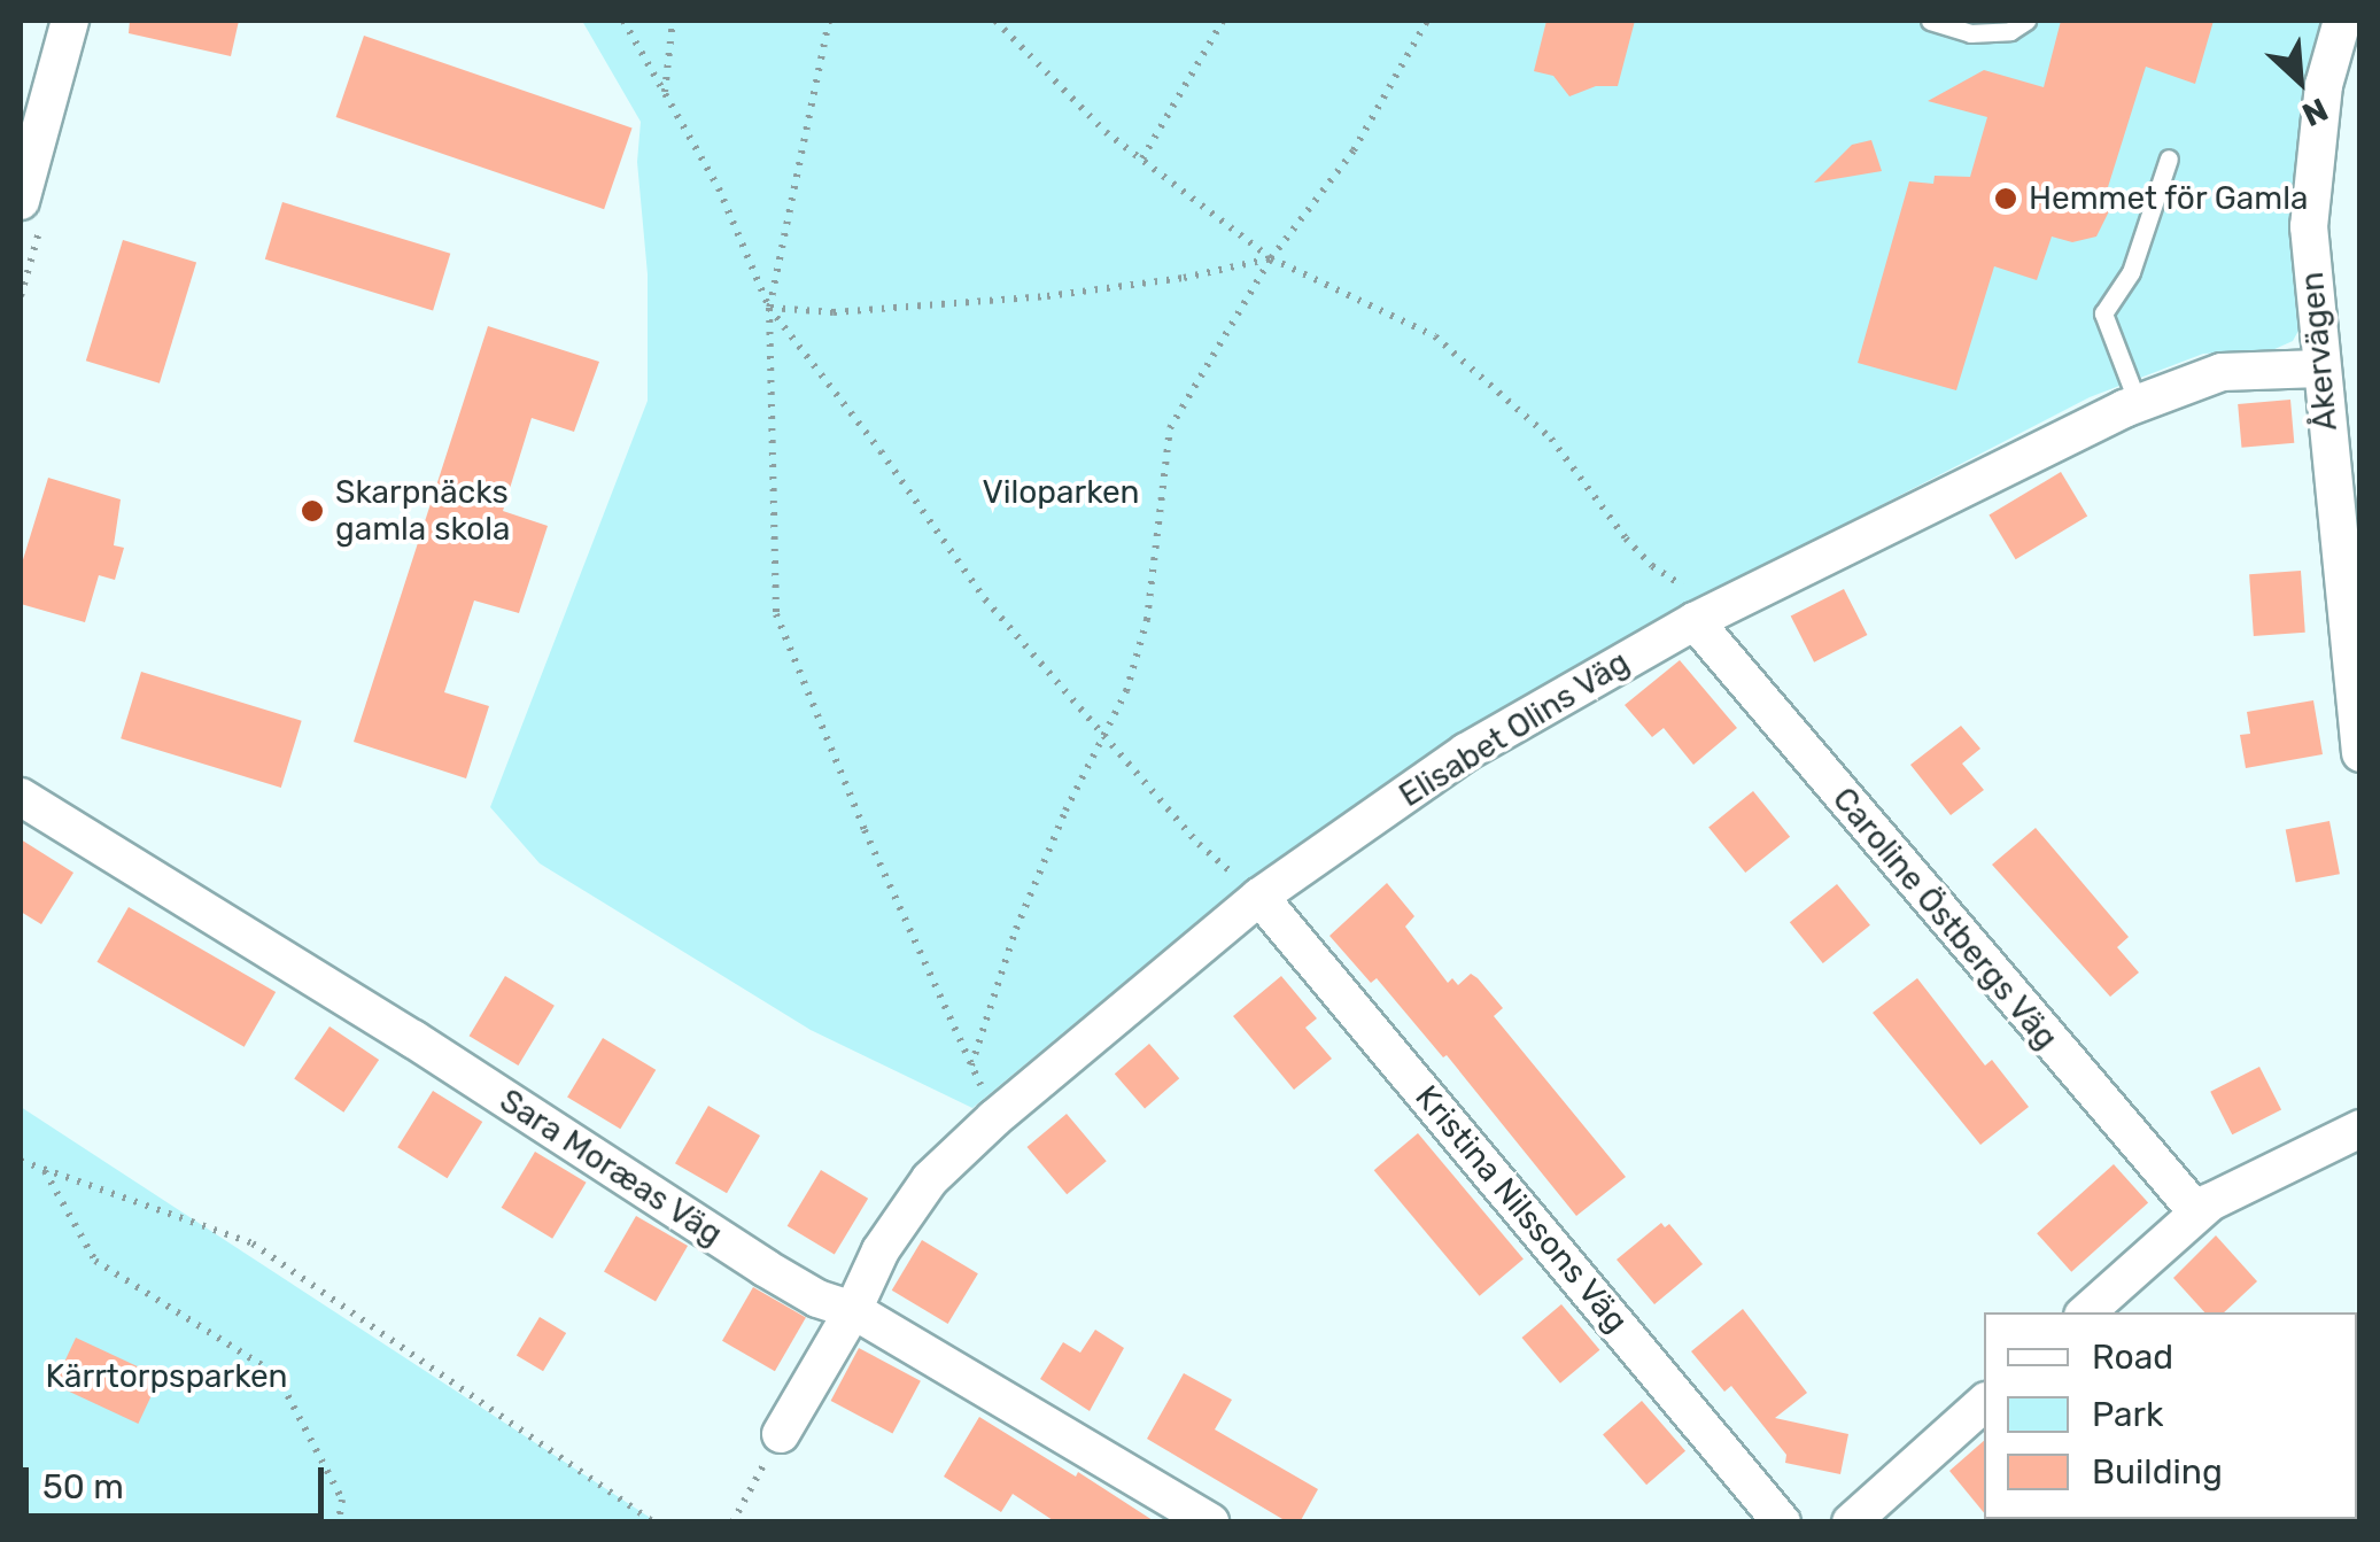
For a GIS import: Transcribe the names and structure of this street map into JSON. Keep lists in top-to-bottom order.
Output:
{
  "streets": {
    "street": [
      "Åkervägen",
      "Elisabet Olins Väg",
      "Caroline Östbergs Väg",
      "Sara Moræas Väg",
      "Kristina Nilssons Väg"
    ]
  },
  "crossings": [
    ["Åkervägen", "Elisabet Olins Väg"],
    ["Elisabet Olins Väg", "Caroline Östbergs Väg"],
    ["Elisabet Olins Väg", "Sara Moræas Väg"],
    ["Elisabet Olins Väg", "Kristina Nilssons Väg"]
  ],
  "parks": ["Viloparken", "Kärrtorpsparken"],
  "places": ["Hemmet för Gamla", "Skarpnäcks gamla skola"],
  "legend": ["Road", "Park", "Building"],
  "scale_bar": "50 m",
  "north": "bottom right"
}
